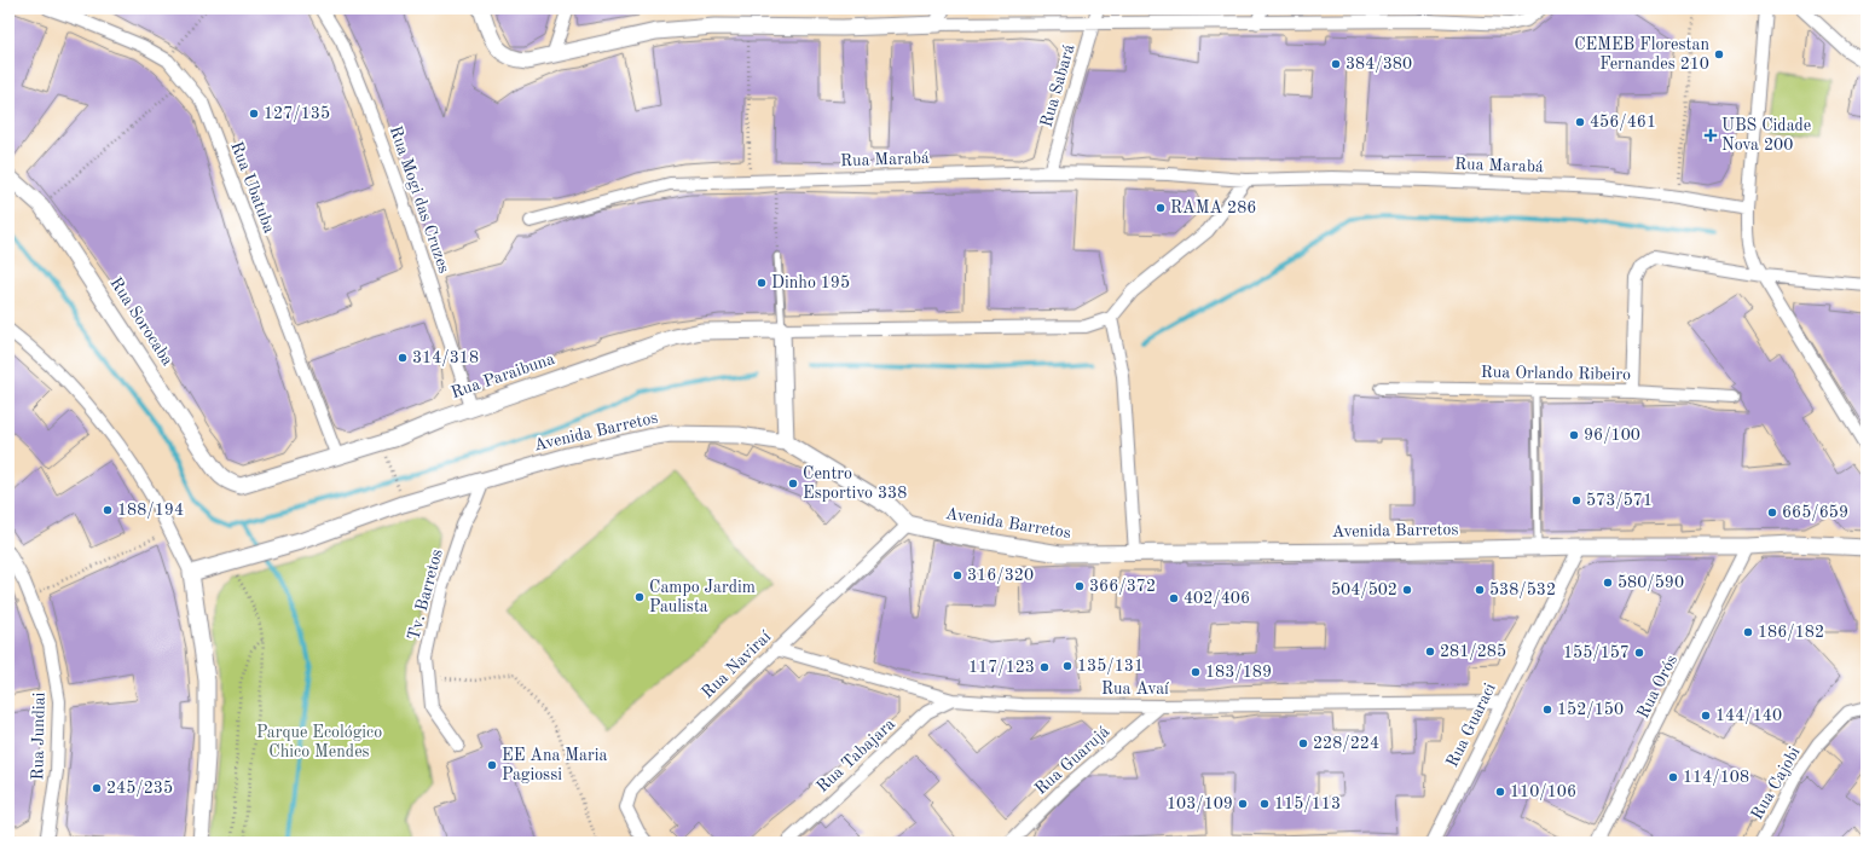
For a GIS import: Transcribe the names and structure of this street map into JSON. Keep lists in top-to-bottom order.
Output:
{
  "streets": {
    "street": [
      "Rua Sabará",
      "Rua Marabá",
      "Rua Ubatuba",
      "Rua Mogi das Cruzes",
      "Rua Sorocaba",
      "Rua Orlando Ribeiro",
      "Rua Paraibuna",
      "Avenida Barretos",
      "Tv. Barretos",
      "Rua Naviraí",
      "Rua Orós",
      "Rua Avaí",
      "Rua Guaraci",
      "Rua Jundiai",
      "Rua Tabajara",
      "Rua Guarujá",
      "Rua Cajobi"
    ]
  },
  "crossings": [
    ["Rua Sabará", "Rua Marabá"],
    ["Rua Ubatuba", "Rua Paraibuna"],
    ["Rua Mogi das Cruzes", "Rua Paraibuna"],
    ["Rua Sorocaba", "Rua Paraibuna"],
    ["Avenida Barretos", "Tv. Barretos"],
    ["Avenida Barretos", "Rua Naviraí"],
    ["Avenida Barretos", "Rua Orós"],
    ["Avenida Barretos", "Rua Guaraci"],
    ["Rua Naviraí", "Rua Avaí"],
    ["Rua Avaí", "Rua Guaraci"],
    ["Rua Avaí", "Rua Tabajara"],
    ["Rua Avaí", "Rua Guarujá"]
  ],
  "parks": ["Parque Ecológico Chico Mendes"],
  "places": {
    "other": [
      "CEMEB Florestan Fernandes 210",
      "384/380",
      "127/135",
      "456/461",
      "RAMA 286",
      "Dinho 195",
      "314/318",
      "96/100",
      "Centro Esportivo 338",
      "573/571",
      "188/194",
      "665/659",
      "316/320",
      "580/590",
      "366/372",
      "504/502",
      "538/532",
      "Campo Jardim Paulista",
      "402/406",
      "186/182",
      "281/285",
      "155/157",
      "135/131",
      "117/123",
      "183/189",
      "152/150",
      "144/140",
      "228/224",
      "EE Ana Maria Pagiossi",
      "114/108",
      "245/235",
      "110/106",
      "103/109",
      "115/113"
    ],
    "health": ["UBS Cidade Nova 200"]
  }
}
